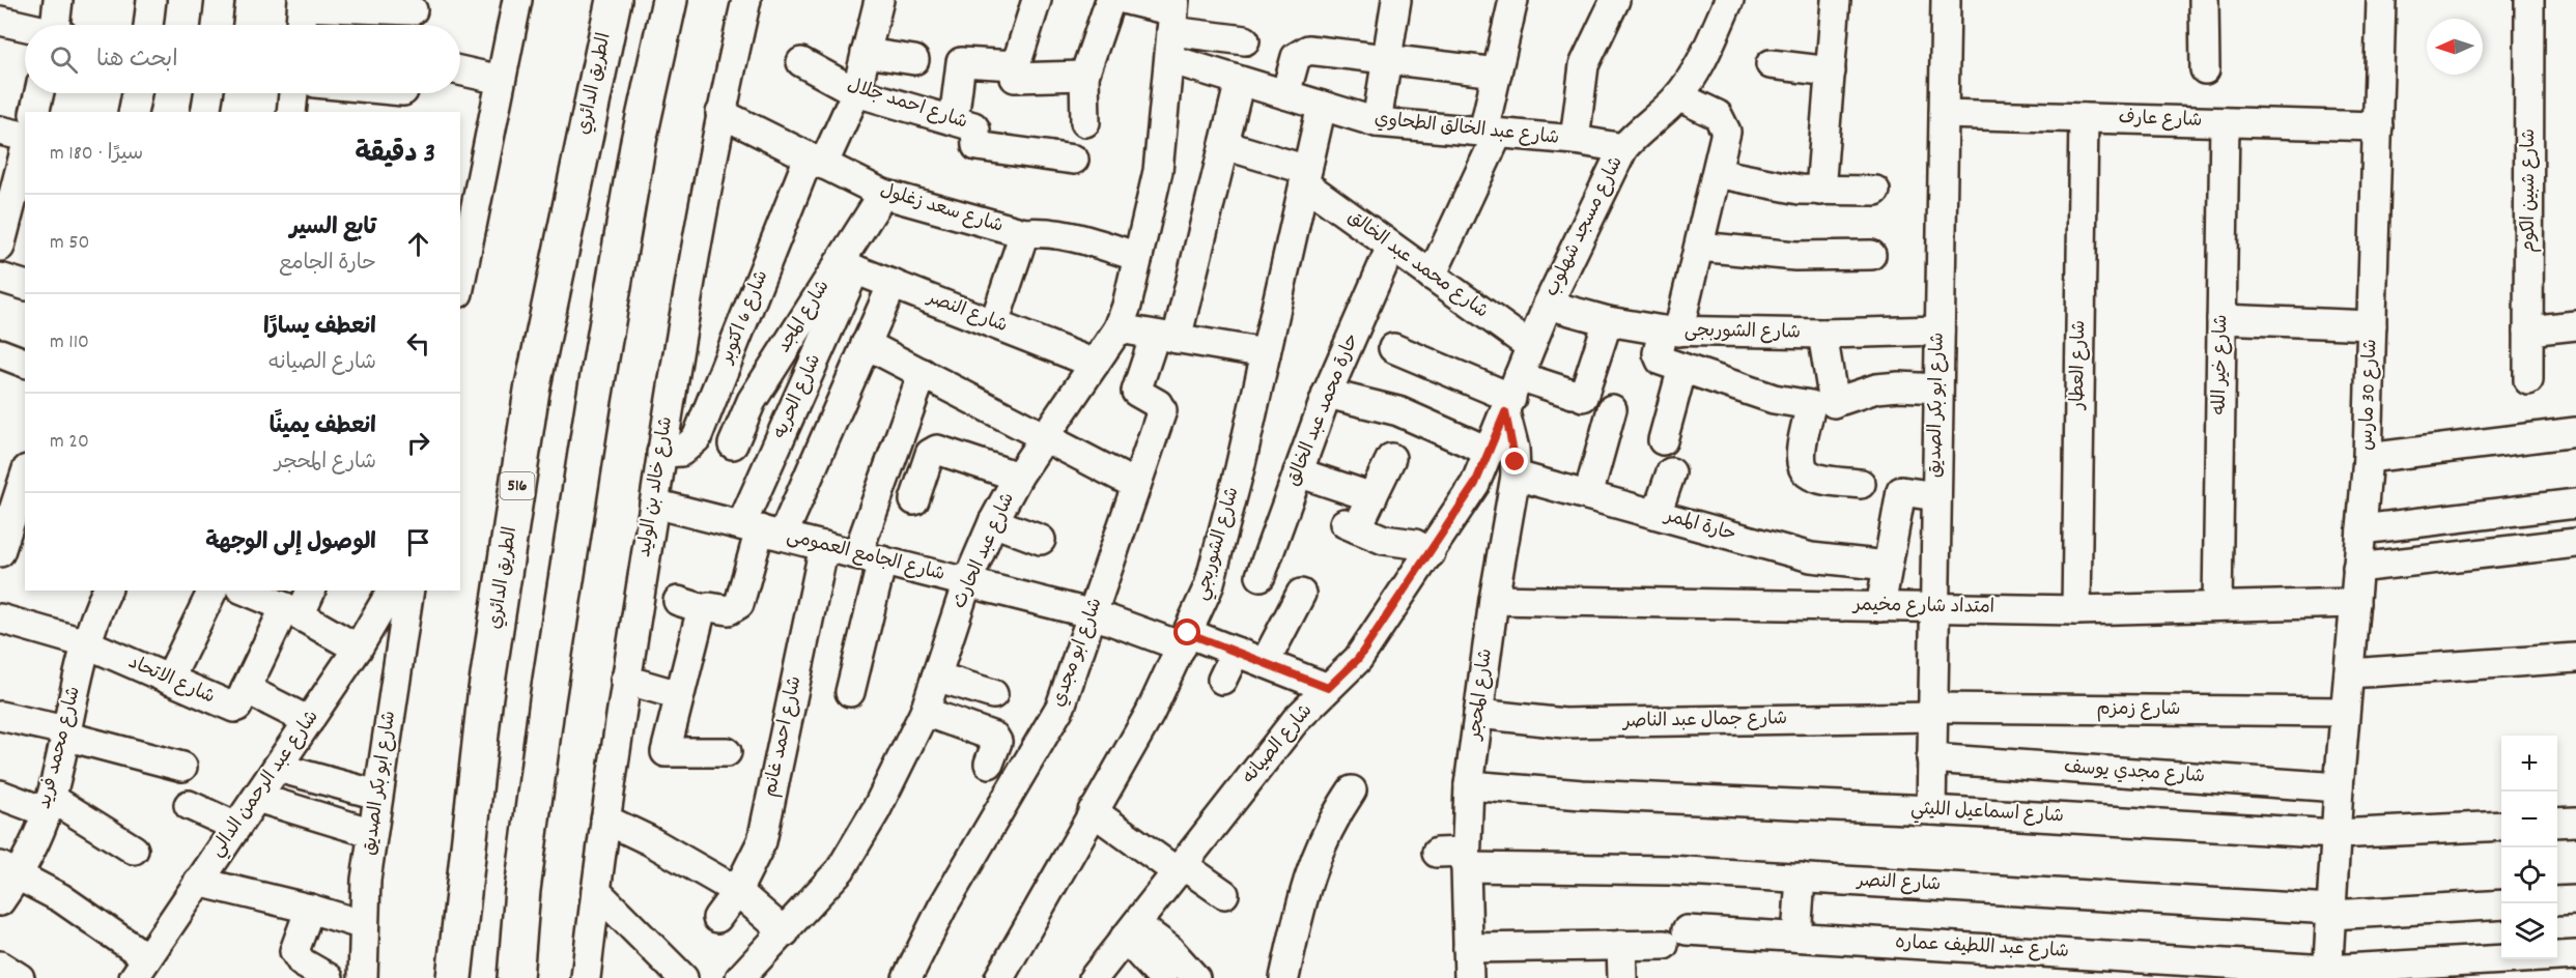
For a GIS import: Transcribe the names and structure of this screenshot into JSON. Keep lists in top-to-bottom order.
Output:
{
  "streets": {
    "highway": ["الطريق الدائري", "516"],
    "street": [
      "شارع احمد جلال",
      "شارع عارف",
      "شارع عبد الخالق الطحاوي",
      "شارع شبين الكوم",
      "شارع سعد زغلول",
      "شارع مسجد شهلوب",
      "شارع محمد عبد الخالق",
      "شارع النصر",
      "شارع 6 اكتوبر",
      "شارع المجد",
      "شارع الشوربجى",
      "شارع العطار",
      "شارع خير الله",
      "شارع 30 مارس",
      "شارع الحريه",
      "شارع ابو بكر الصديق",
      "حارة محمد عبد الخالق",
      "شارع خالد بن الوليد",
      "حارة الممر",
      "شارع الشوربجي",
      "شارع عبد الحارث",
      "شارع الجامع العمومى",
      "امتداد شارع مخيمر",
      "شارع ابو مجدي",
      "شارع الاتحاد",
      "شارع المحجر",
      "شارع زمزم",
      "شارع جمال عبد الناصر",
      "شارع احمد غانم",
      "شارع الصيانه",
      "شارع محمد فريد",
      "شارع مجدي يوسف",
      "شارع عبد الرحمن الدالي",
      "شارع اسماعيل الليثي",
      "شارع عبد اللطيف عماره"
    ]
  },
  "crossings": [
    ["شارع احمد جلال", "شارع 6 اكتوبر"],
    ["شارع عارف", "شارع العطار"],
    ["شارع عارف", "شارع خير الله"],
    ["شارع عارف", "شارع 30 مارس"],
    ["شارع عارف", "شارع ابو بكر الصديق"],
    ["شارع عبد الخالق الطحاوي", "شارع مسجد شهلوب"],
    ["شارع عبد الخالق الطحاوي", "شارع الشوربجي"],
    ["شارع عبد الخالق الطحاوي", "شارع عبد الحارث"],
    ["شارع سعد زغلول", "شارع 6 اكتوبر"],
    ["شارع سعد زغلول", "شارع المجد"],
    ["شارع سعد زغلول", "شارع خالد بن الوليد"],
    ["شارع سعد زغلول", "شارع عبد الحارث"],
    ["شارع مسجد شهلوب", "شارع الشوربجى"],
    ["شارع مسجد شهلوب", "شارع الصيانه"],
    ["شارع محمد عبد الخالق", "حارة محمد عبد الخالق"],
    ["شارع محمد عبد الخالق", "شارع الشوربجي"],
    ["شارع محمد عبد الخالق", "شارع الصيانه"],
    ["شارع النصر", "شارع المجد"],
    ["شارع النصر", "شارع 30 مارس"],
    ["شارع النصر", "شارع الحريه"],
    ["شارع النصر", "شارع عبد الحارث"],
    ["شارع النصر", "شارع المحجر"],
    ["شارع 6 اكتوبر", "شارع خالد بن الوليد"],
    ["شارع المجد", "شارع الحريه"],
    ["شارع الشوربجى", "شارع ابو بكر الصديق"],
    ["شارع الشوربجى", "شارع الصيانه"],
    ["شارع العطار", "امتداد شارع مخيمر"],
    ["شارع خير الله", "امتداد شارع مخيمر"],
    ["شارع 30 مارس", "امتداد شارع مخيمر"],
    ["شارع 30 مارس", "شارع زمزم"],
    ["شارع 30 مارس", "شارع مجدي يوسف"],
    ["شارع 30 مارس", "شارع اسماعيل الليثي"],
    ["شارع 30 مارس", "شارع عبد اللطيف عماره"],
    ["شارع الحريه", "شارع الجامع العمومى"],
    ["شارع ابو بكر الصديق", "امتداد شارع مخيمر"],
    ["شارع ابو بكر الصديق", "شارع زمزم"],
    ["شارع ابو بكر الصديق", "شارع جمال عبد الناصر"],
    ["شارع ابو بكر الصديق", "شارع مجدي يوسف"],
    ["شارع ابو بكر الصديق", "شارع اسماعيل الليثي"],
    ["شارع خالد بن الوليد", "شارع الجامع العمومى"],
    ["حارة الممر", "شارع المحجر"],
    ["شارع الشوربجي", "شارع الجامع العمومى"],
    ["شارع عبد الحارث", "شارع الجامع العمومى"],
    ["شارع الجامع العمومى", "شارع ابو مجدي"],
    ["شارع الجامع العمومى", "شارع احمد غانم"],
    ["شارع الجامع العمومى", "شارع الصيانه"],
    ["امتداد شارع مخيمر", "شارع المحجر"],
    ["شارع الاتحاد", "شارع محمد فريد"],
    ["شارع المحجر", "شارع جمال عبد الناصر"],
    ["شارع المحجر", "شارع الصيانه"],
    ["شارع المحجر", "شارع اسماعيل الليثي"],
    ["شارع المحجر", "شارع عبد اللطيف عماره"],
    ["شارع زمزم", "شارع جمال عبد الناصر"]
  ],
  "north": "left",
  "page": {
    "search": "ابحث هنا",
    "heading": ["3 دقيقة", "سيرًا · 180 m"],
    "list": [
      ["تابع السير", "حارة الجامع", "50 m"],
      ["انعطف يسارًا", "شارع الصيانه", "110 m"],
      ["انعطف يمينًا", "شارع المحجر", "20 m"],
      "الوصول إلى الوجهة"
    ],
    "map_buttons": ["+", "−"]
  }
}
